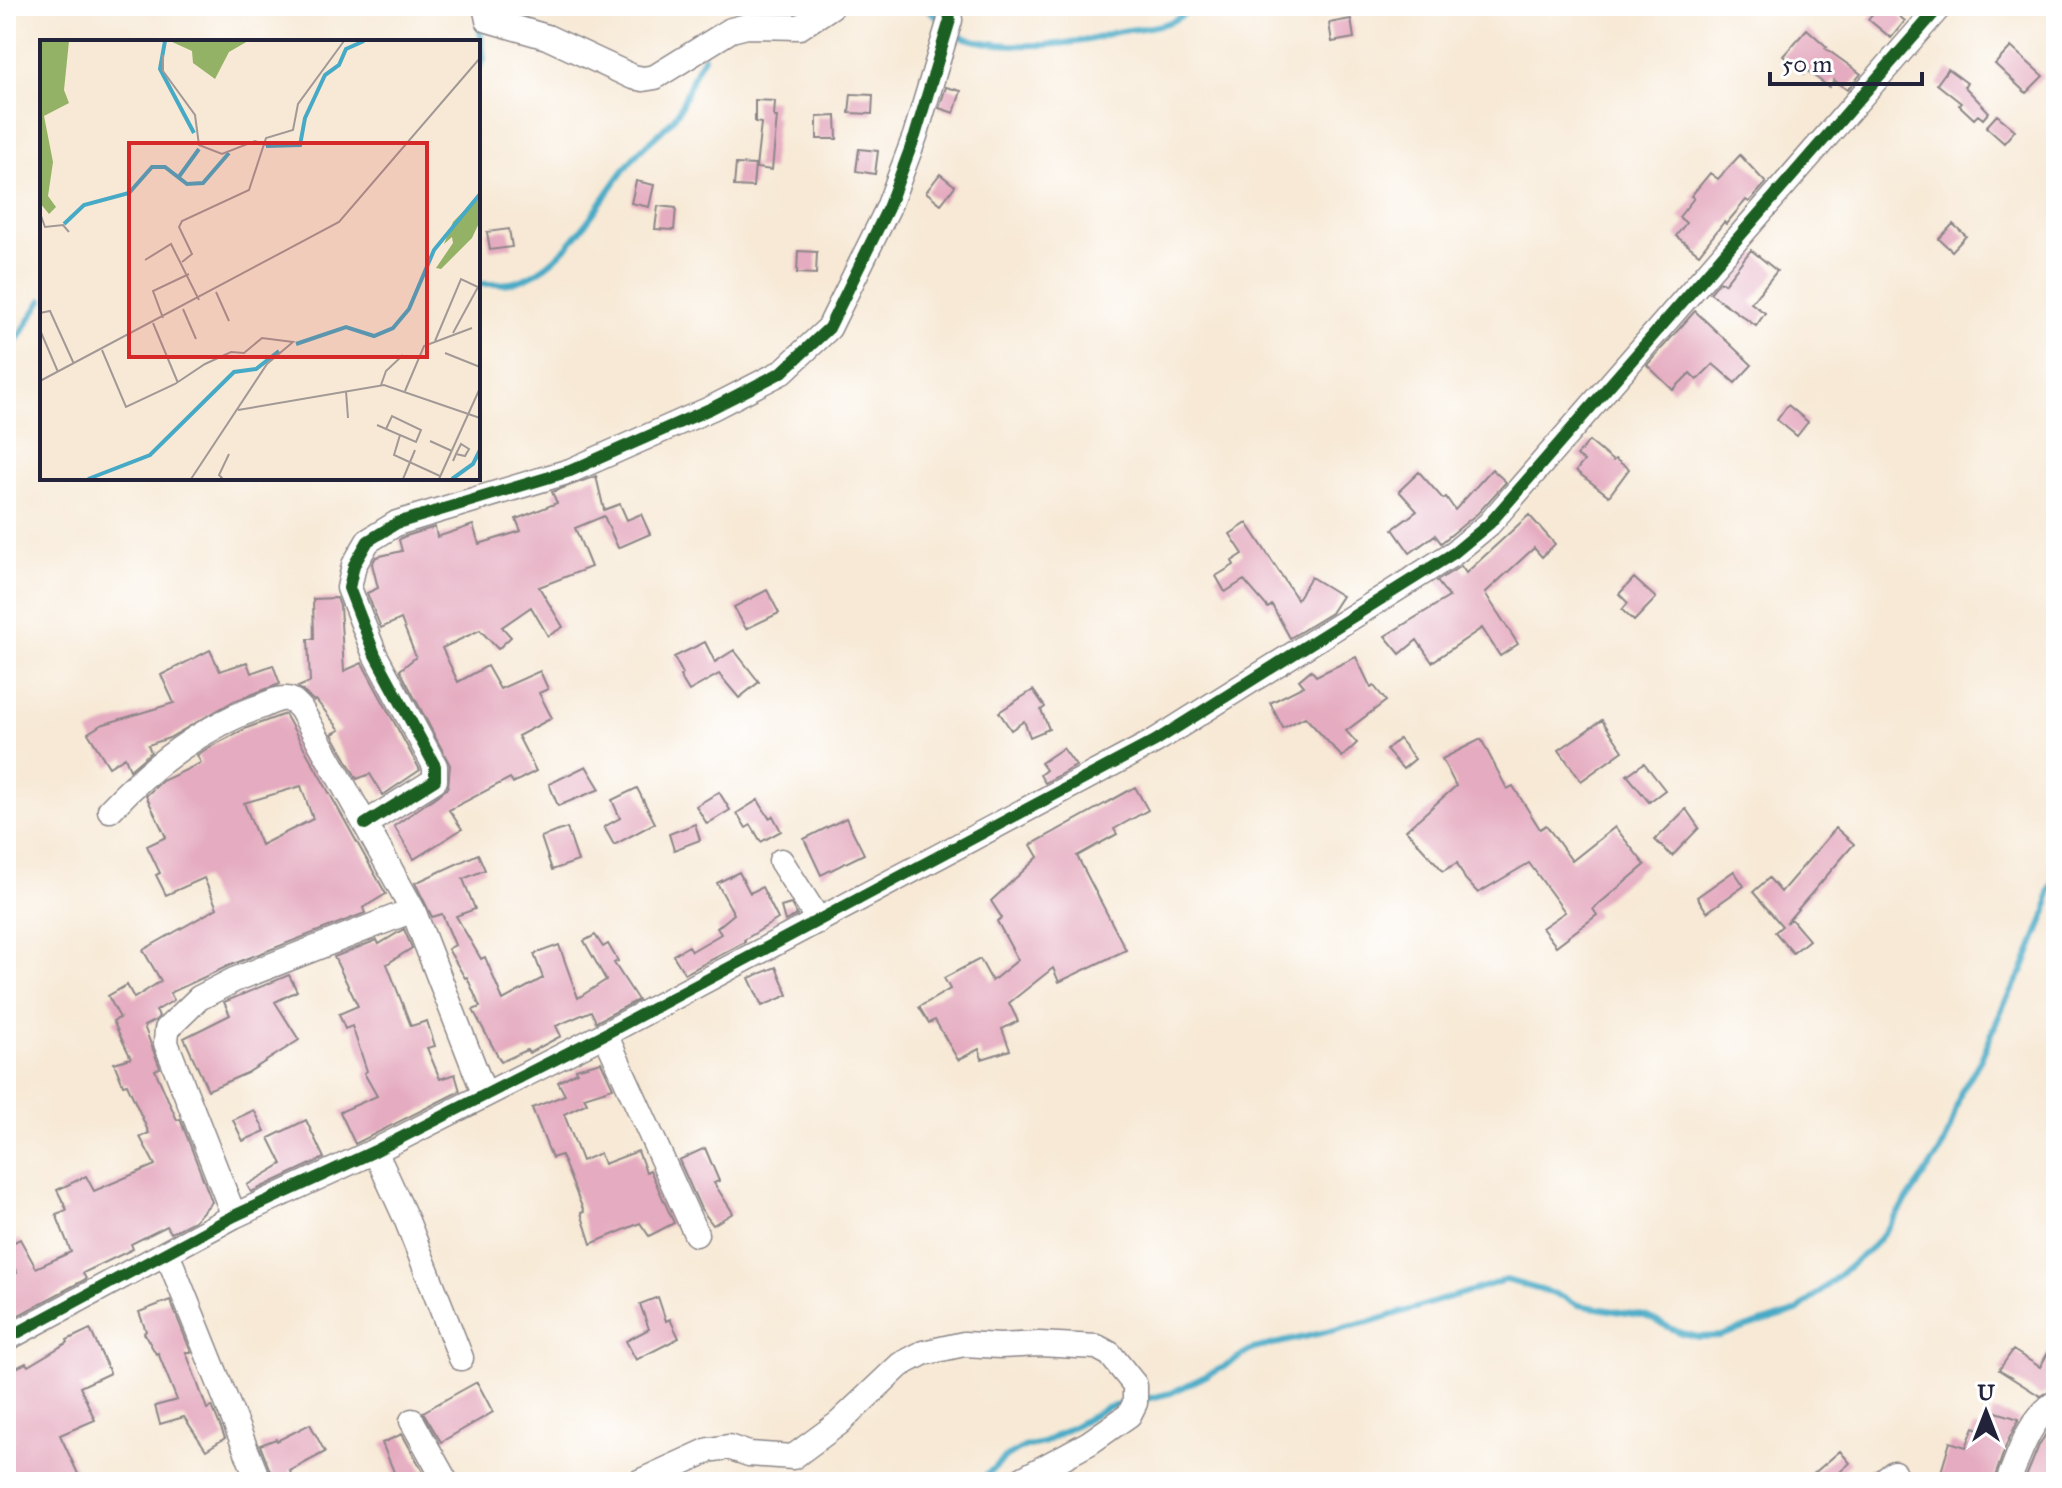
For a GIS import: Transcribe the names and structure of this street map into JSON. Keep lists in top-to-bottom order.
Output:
{
  "scale_bar": "50 m",
  "north": "top"
}
